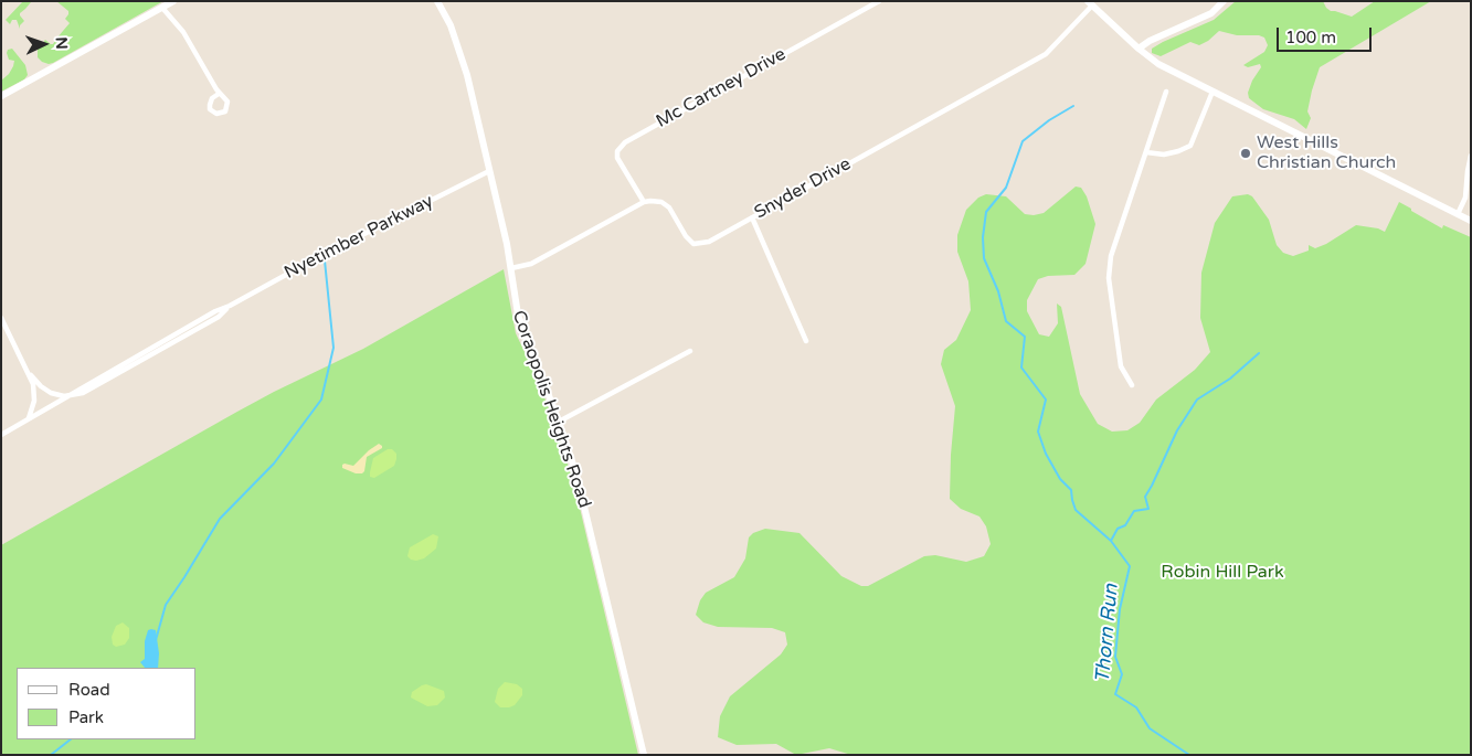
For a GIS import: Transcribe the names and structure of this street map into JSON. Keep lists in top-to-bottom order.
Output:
{
  "streets": {
    "street": [
      "Mc Cartney Drive",
      "Snyder Drive",
      "Nyetimber Parkway",
      "Coraopolis Heights Road"
    ]
  },
  "crossings": [
    ["Mc Cartney Drive", "Snyder Drive"],
    ["Nyetimber Parkway", "Coraopolis Heights Road"]
  ],
  "water": ["Thorn Run"],
  "parks": ["Robin Hill Park"],
  "places": ["West Hills Christian Church"],
  "legend": ["Road", "Park"],
  "scale_bar": "100 m",
  "north": "right"
}
